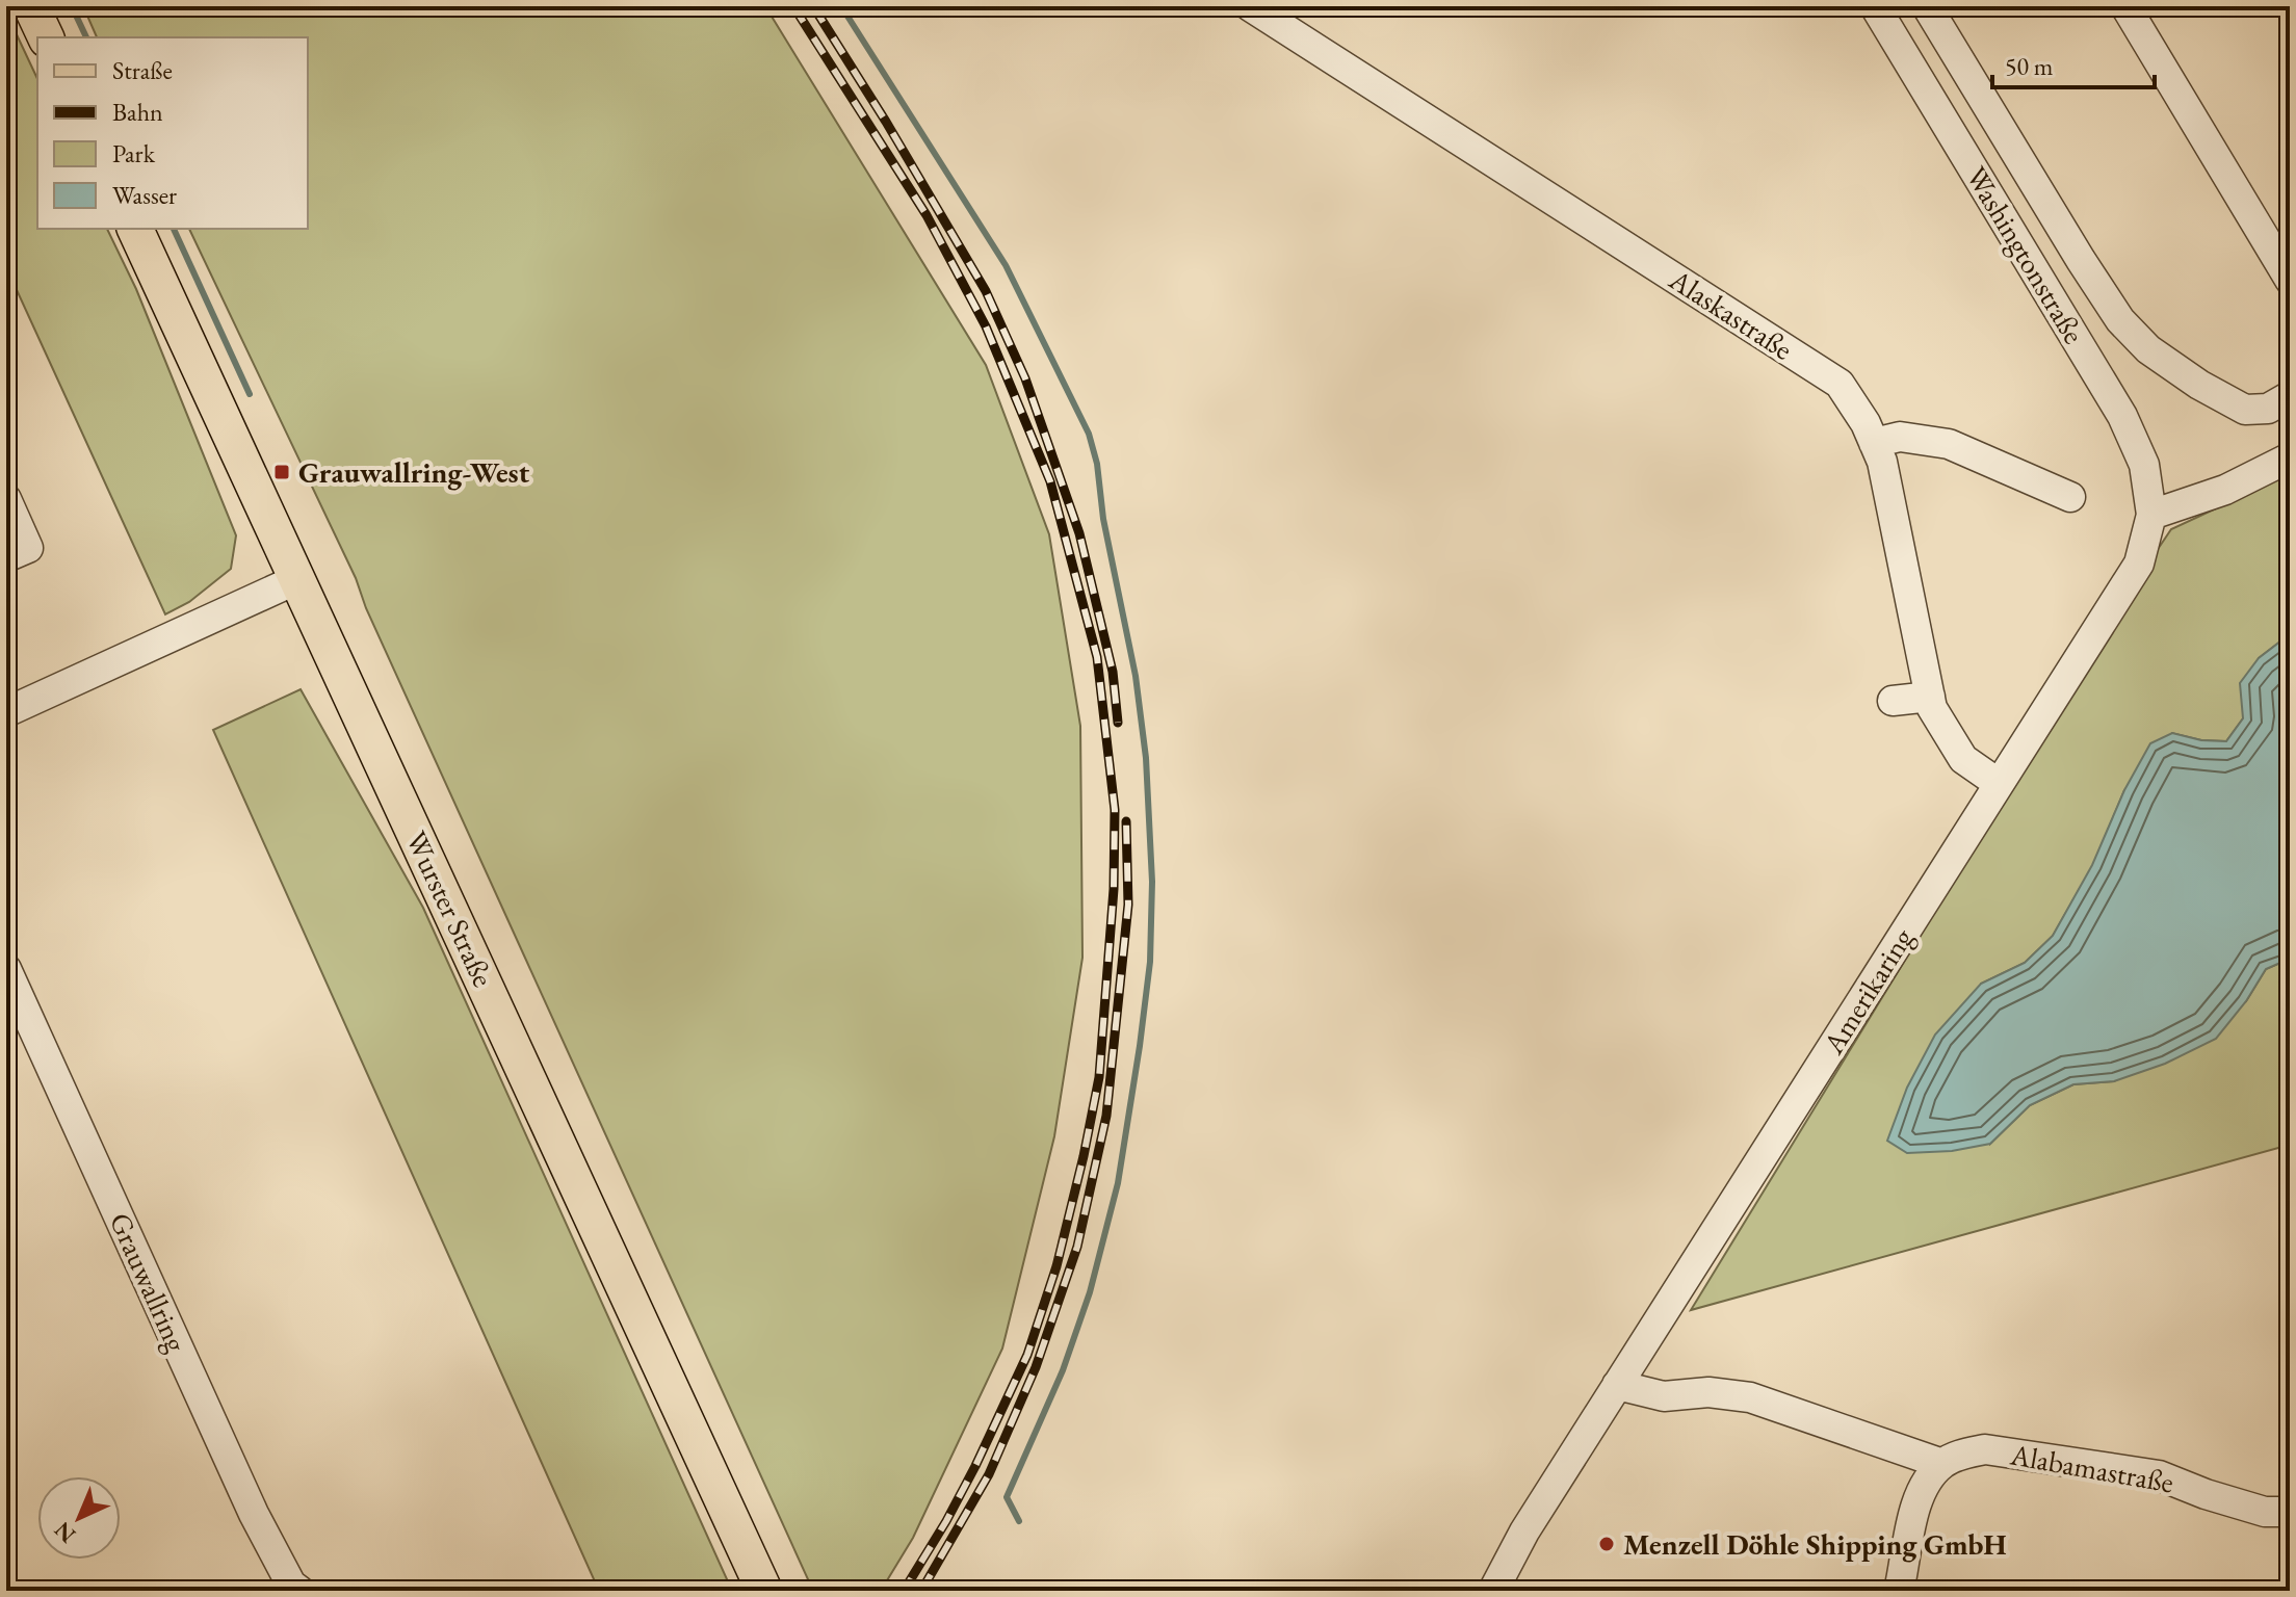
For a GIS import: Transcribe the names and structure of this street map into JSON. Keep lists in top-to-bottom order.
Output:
{
  "streets": {
    "main road": ["Wurster Straße"],
    "street": [
      "Washingtonstraße",
      "Alaskastraße",
      "Amerikaring",
      "Grauwallring",
      "Alabamastraße"
    ]
  },
  "crossings": [
    ["Washingtonstraße", "Amerikaring"],
    ["Alaskastraße", "Amerikaring"]
  ],
  "places": {
    "transit": ["Grauwallring-West"],
    "other": ["Menzell Döhle Shipping GmbH"]
  },
  "legend": [
    "Straße",
    "Bahn",
    "Park",
    "Wasser"
  ],
  "scale_bar": "50 m",
  "north": "bottom left"
}
